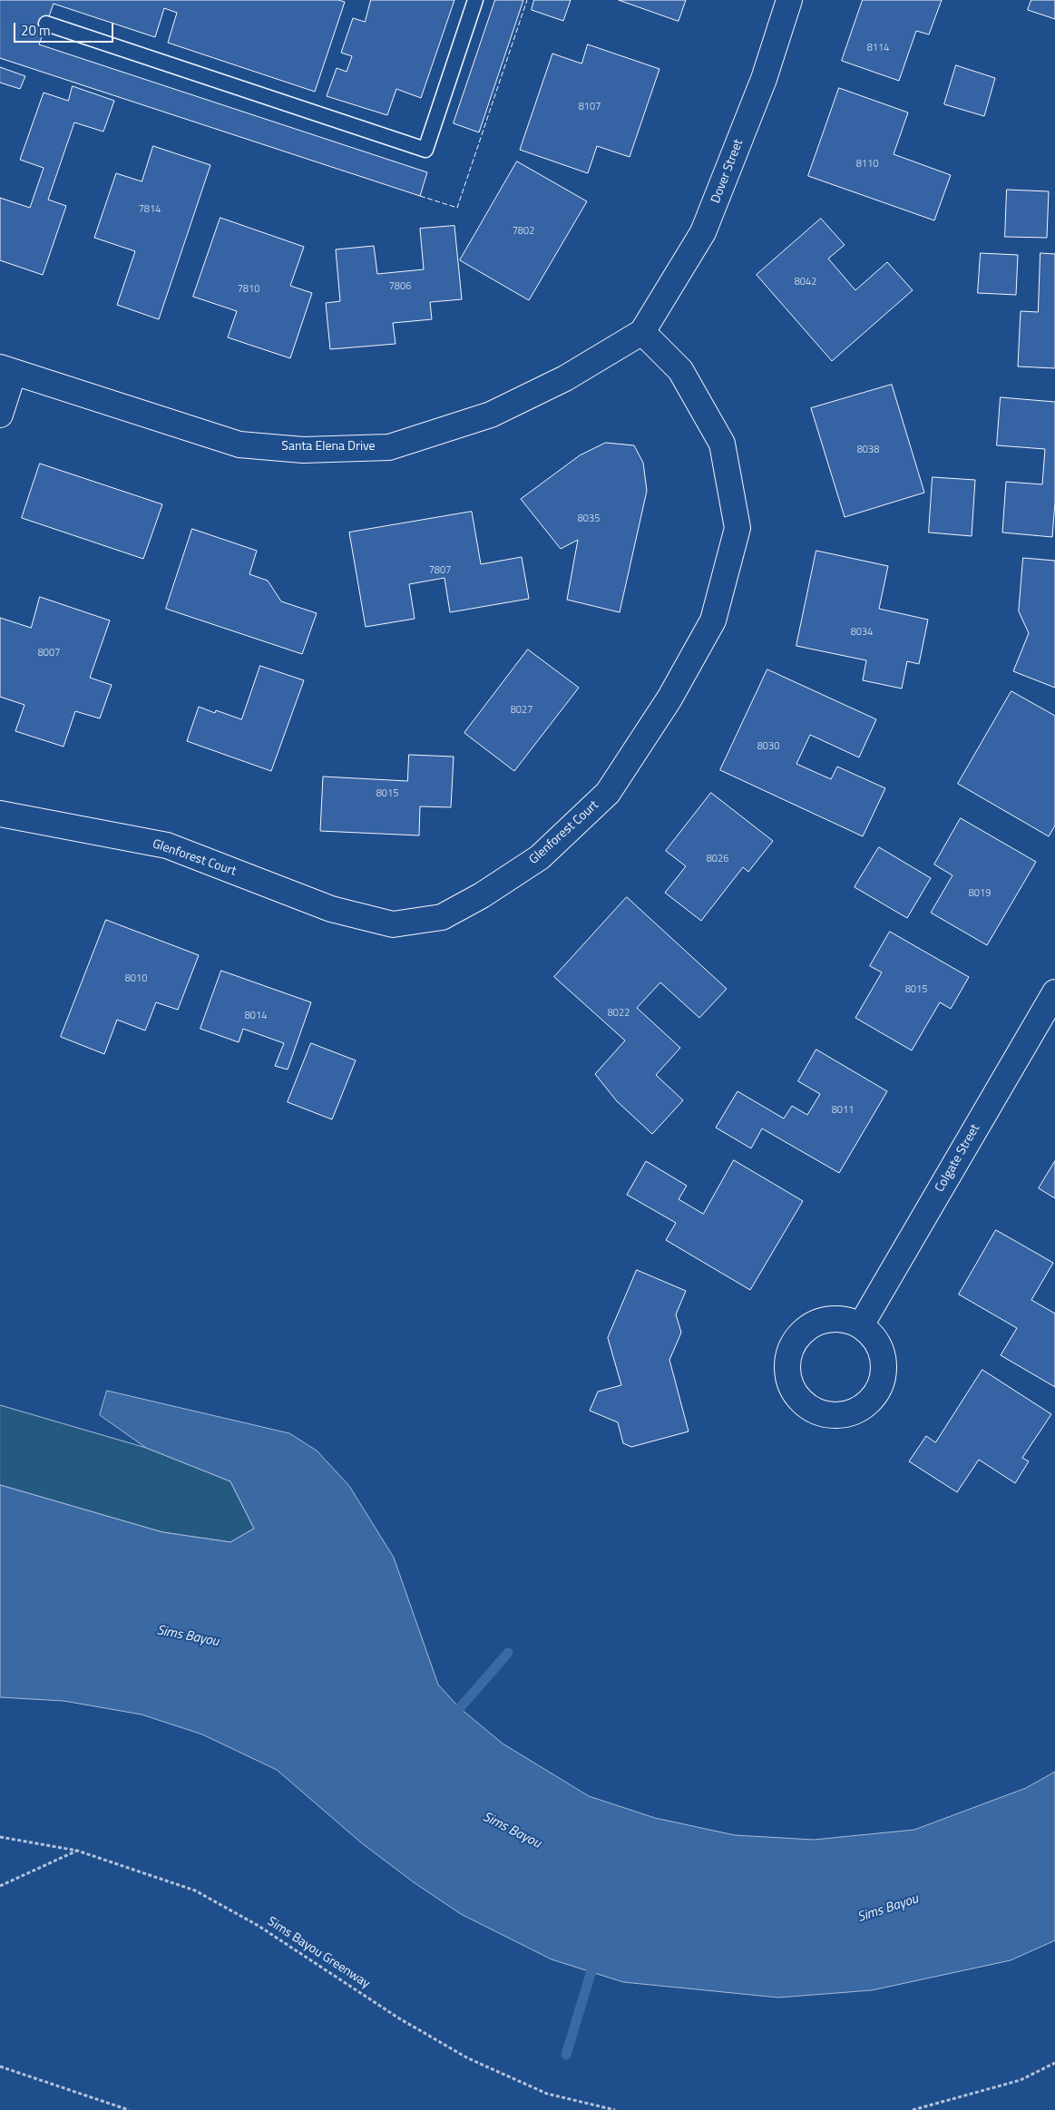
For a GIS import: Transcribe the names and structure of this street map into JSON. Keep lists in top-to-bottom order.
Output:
{
  "streets": {
    "street": [
      "Dover Street",
      "Santa Elena Drive",
      "Glenforest Court",
      "Colgate Street"
    ],
    "path": ["Sims Bayou Greenway"]
  },
  "crossings": [
    ["Dover Street", "Santa Elena Drive"],
    ["Dover Street", "Glenforest Court"],
    ["Santa Elena Drive", "Glenforest Court"]
  ],
  "water": ["Sims Bayou"],
  "house_numbers": [
    "8114",
    "8107",
    "8110",
    "7814",
    "7802",
    "8042",
    "7806",
    "7810",
    "8038",
    "8035",
    "7807",
    "8034",
    "8007",
    "8027",
    "8030",
    "8015",
    "8026",
    "8019",
    "8010",
    "8015",
    "8022",
    "8014",
    "8011"
  ],
  "scale_bar": "20 m"
}
